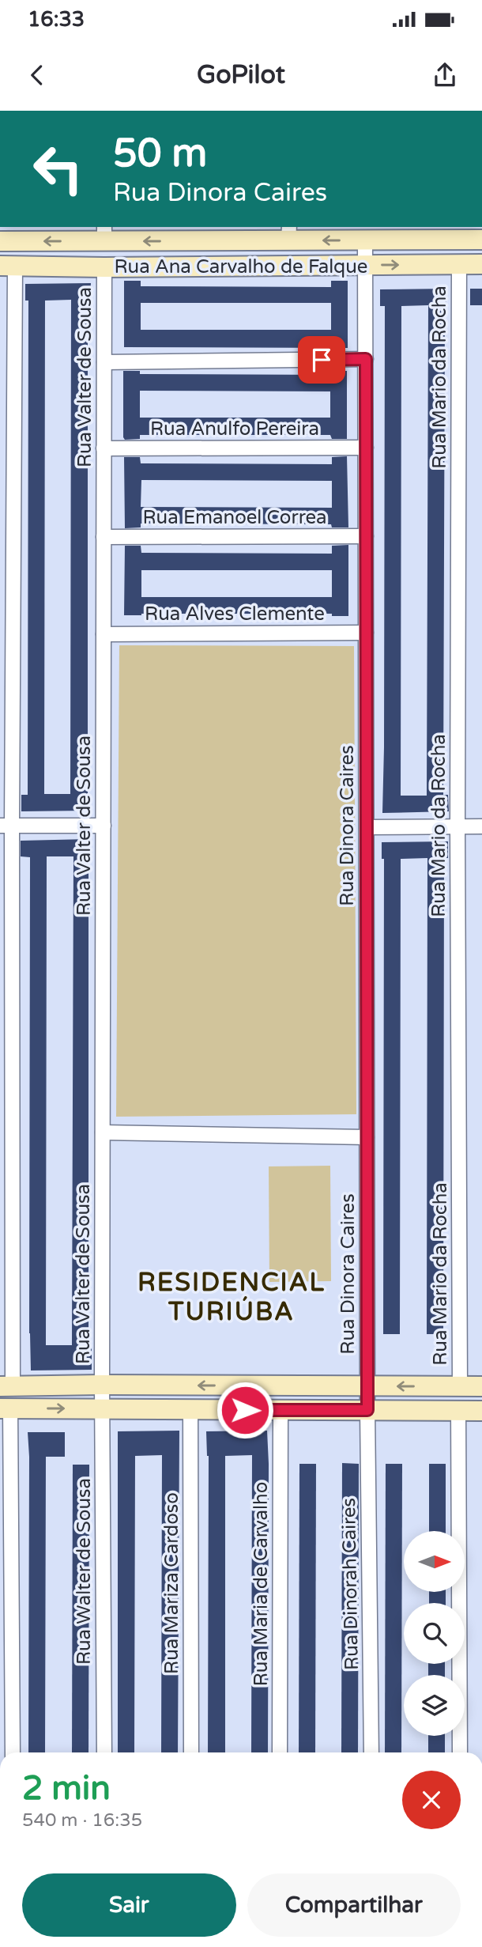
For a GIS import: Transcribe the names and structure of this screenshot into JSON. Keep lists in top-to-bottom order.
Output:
{
  "streets": {
    "street": [
      "Rua Ana Carvalho de Falque",
      "Rua Valter de Sousa",
      "Rua Mario da Rocha",
      "Rua Anulfo Pereira",
      "Rua Emanoel Correa",
      "Rua Alves Clemente",
      "Rua Dinora Caires",
      "Rua Walter de Sousa",
      "Rua Mariza Cardoso",
      "Rua Maria de Carvalho",
      "Rua Dinorah Caires"
    ]
  },
  "crossings": [
    ["Rua Ana Carvalho de Falque", "Rua Valter de Sousa"],
    ["Rua Ana Carvalho de Falque", "Rua Mario da Rocha"],
    ["Rua Ana Carvalho de Falque", "Rua Dinora Caires"],
    ["Rua Valter de Sousa", "Rua Anulfo Pereira"],
    ["Rua Valter de Sousa", "Rua Emanoel Correa"],
    ["Rua Valter de Sousa", "Rua Alves Clemente"],
    ["Rua Valter de Sousa", "Rua Walter de Sousa"],
    ["Rua Anulfo Pereira", "Rua Dinora Caires"],
    ["Rua Emanoel Correa", "Rua Dinora Caires"],
    ["Rua Alves Clemente", "Rua Dinora Caires"],
    ["Rua Dinora Caires", "Rua Dinorah Caires"]
  ],
  "districts": ["RESIDENCIAL TURIÚBA"],
  "north": "right",
  "page": {
    "status": "16:33",
    "header": "GoPilot",
    "turn": ["50 m", "Rua Dinora Caires"],
    "heading": ["2 min", "540 m · 16:35"],
    "buttons": ["Sair", "Compartilhar"]
  }
}
